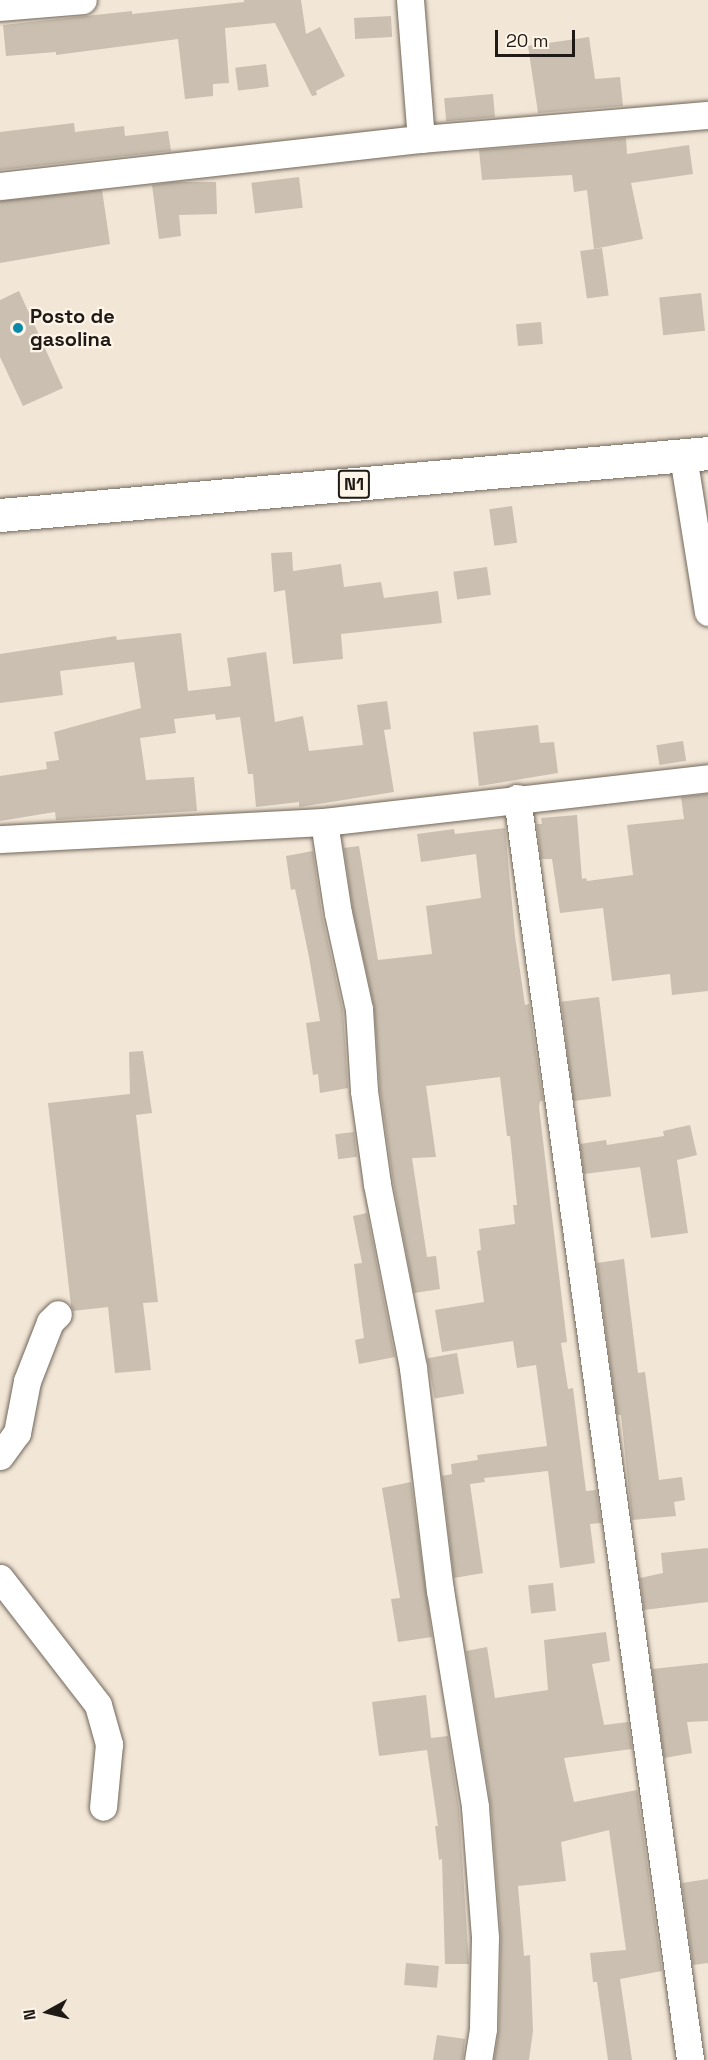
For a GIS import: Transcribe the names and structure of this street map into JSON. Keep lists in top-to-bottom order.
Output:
{
  "streets": {
    "highway": ["N1"]
  },
  "places": ["Posto de gasolina"],
  "scale_bar": "20 m",
  "north": "left"
}
